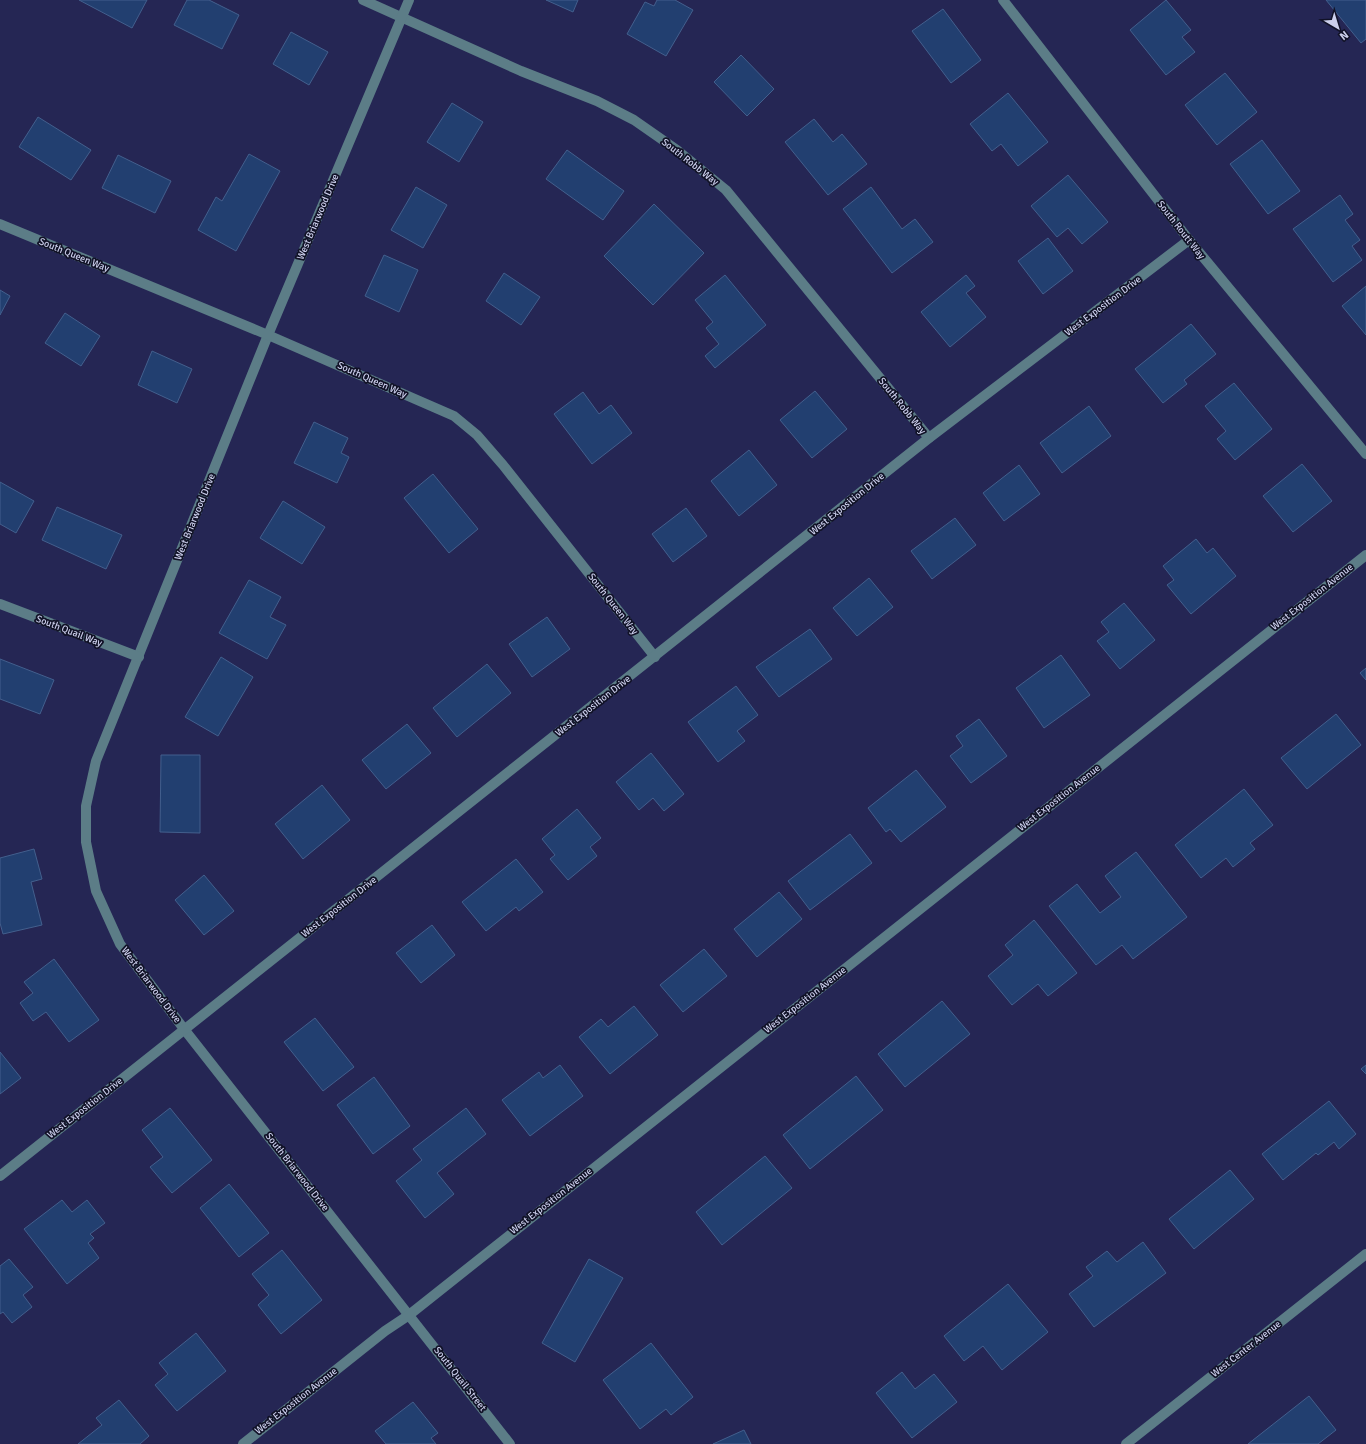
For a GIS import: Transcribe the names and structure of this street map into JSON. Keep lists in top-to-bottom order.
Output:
{
  "streets": {
    "street": [
      "South Robb Way",
      "West Briarwood Drive",
      "South Routt Way",
      "South Queen Way",
      "West Exposition Drive",
      "West Exposition Avenue",
      "South Quail Way",
      "South Briarwood Drive",
      "West Center Avenue",
      "South Quail Street"
    ]
  },
  "crossings": [
    ["South Robb Way", "West Briarwood Drive"],
    ["South Robb Way", "West Exposition Drive"],
    ["West Briarwood Drive", "South Queen Way"],
    ["West Briarwood Drive", "West Exposition Drive"],
    ["West Briarwood Drive", "South Quail Way"],
    ["West Briarwood Drive", "South Briarwood Drive"],
    ["South Routt Way", "West Exposition Drive"],
    ["South Queen Way", "West Exposition Drive"],
    ["West Exposition Drive", "South Briarwood Drive"],
    ["West Exposition Avenue", "South Briarwood Drive"],
    ["West Exposition Avenue", "South Quail Street"],
    ["South Briarwood Drive", "South Quail Street"]
  ],
  "north": "bottom right"
}
